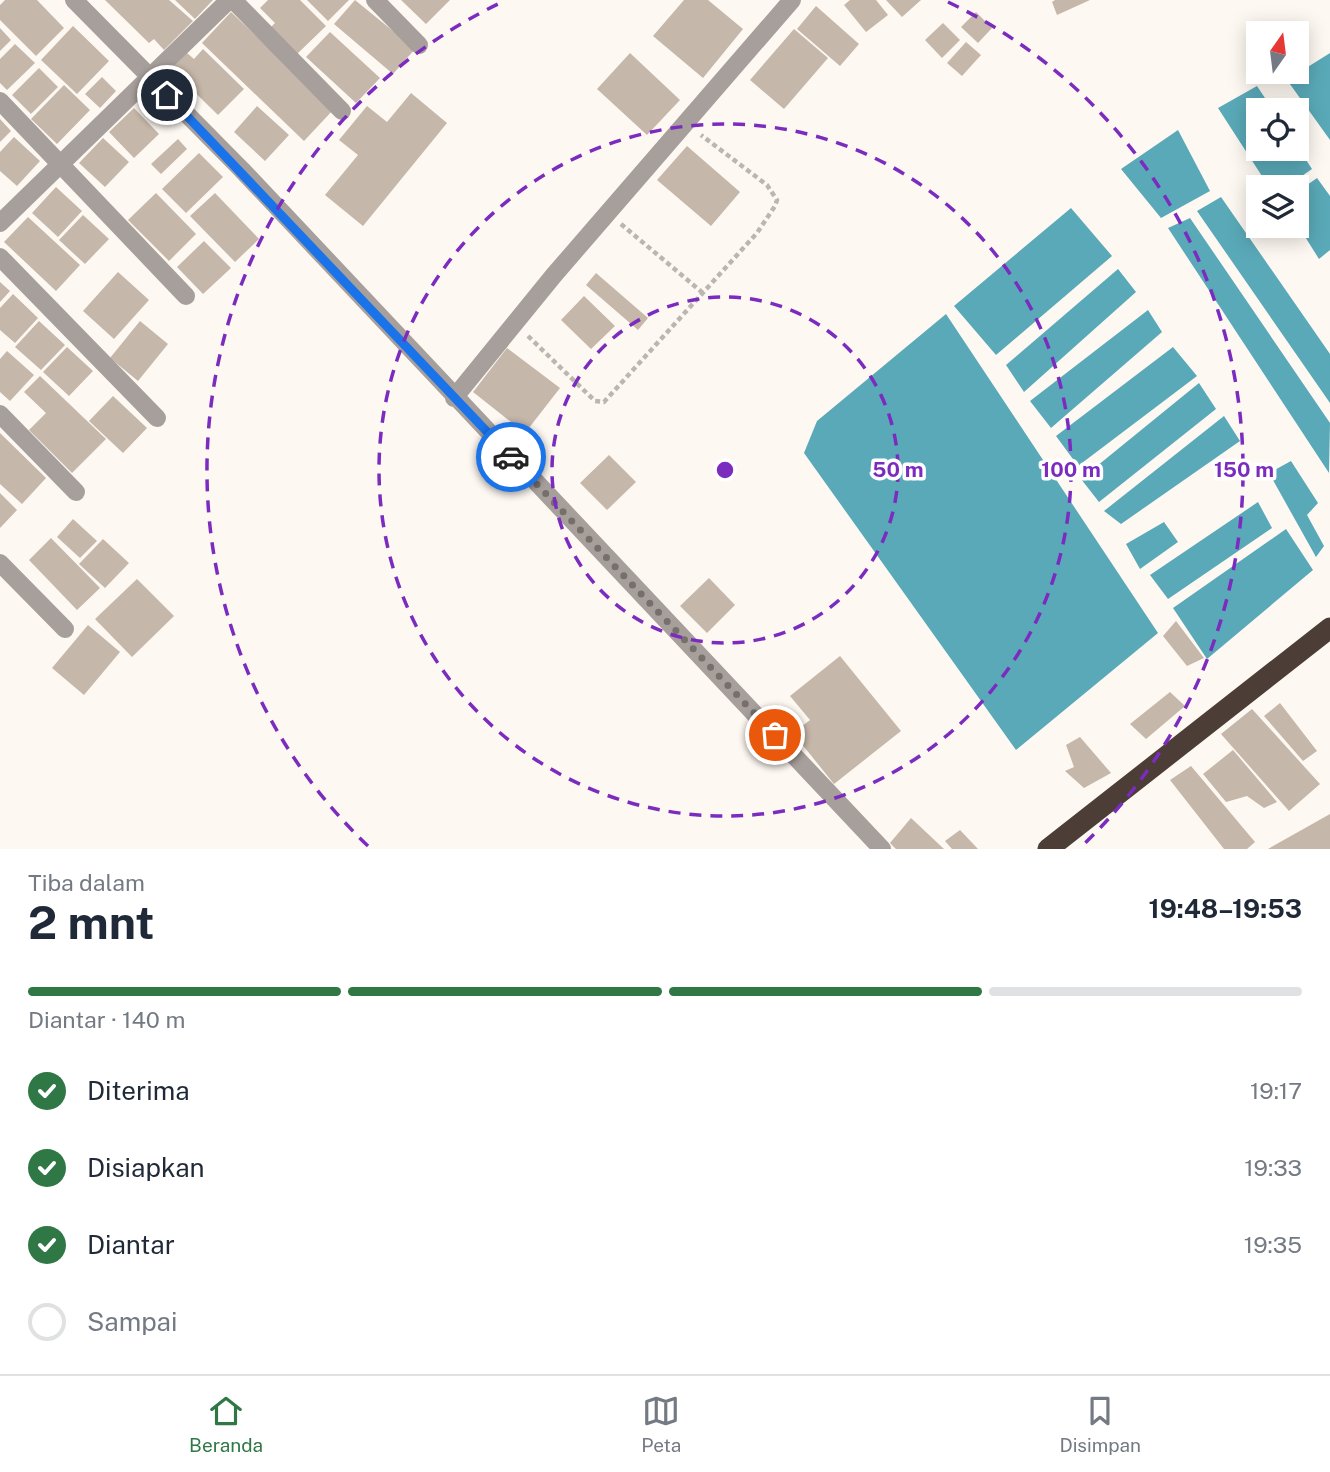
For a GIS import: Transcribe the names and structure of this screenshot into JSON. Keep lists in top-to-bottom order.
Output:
{
  "north": "top",
  "page": {
    "heading": ["2 mnt", "Tiba dalam", "19:48–19:53"],
    "bar": "Diantar · 140 m",
    "list": [
      ["Diterima", "19:17"],
      ["Disiapkan", "19:33"],
      ["Diantar", "19:35"],
      "Sampai"
    ],
    "tabs": ["Beranda", "Peta", "Disimpan"]
  },
  "rings": ["50 m", "100 m", "150 m"]
}
